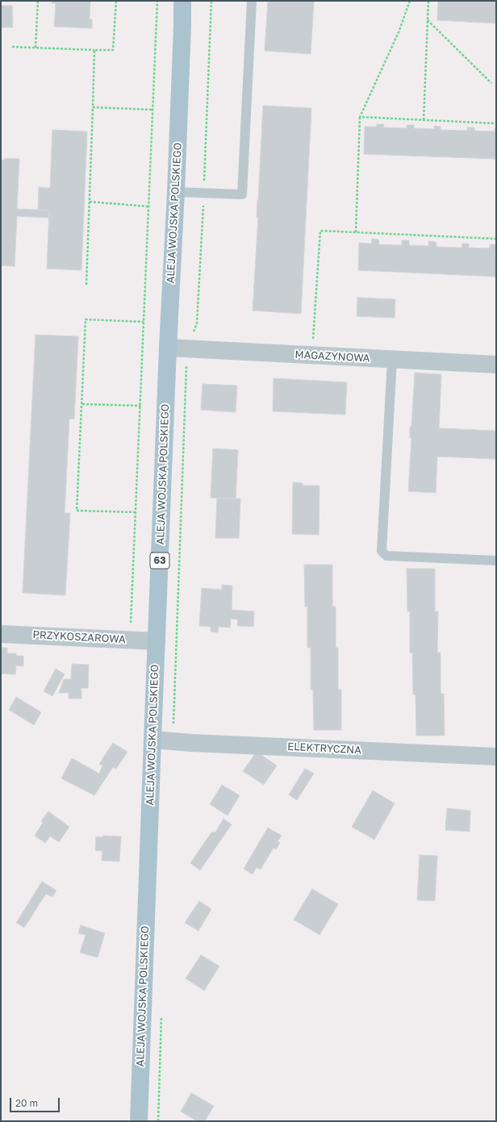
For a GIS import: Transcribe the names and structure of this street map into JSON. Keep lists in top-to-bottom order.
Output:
{
  "streets": {
    "main road": ["ALEJA WOJSKA POLSKIEGO", "63"],
    "street": ["MAGAZYNOWA", "PRZYKOSZAROWA", "ELEKTRYCZNA"]
  },
  "crossings": [
    ["ALEJA WOJSKA POLSKIEGO", "MAGAZYNOWA"],
    ["ALEJA WOJSKA POLSKIEGO", "PRZYKOSZAROWA"],
    ["ALEJA WOJSKA POLSKIEGO", "ELEKTRYCZNA"]
  ],
  "scale_bar": "20 m"
}
